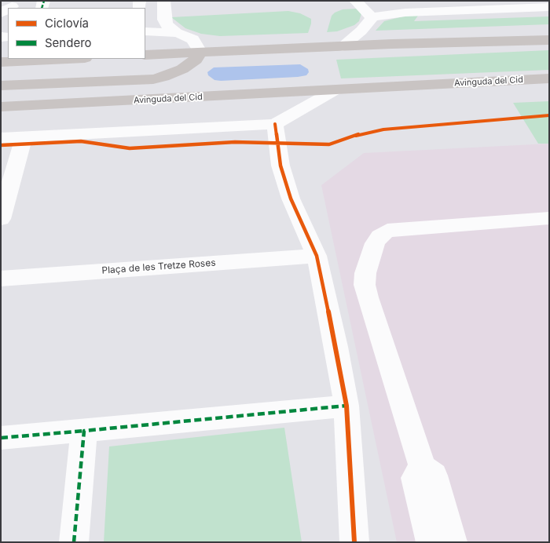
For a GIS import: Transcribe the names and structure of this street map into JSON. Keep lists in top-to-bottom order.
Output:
{
  "streets": {
    "main road": ["Avinguda del Cid"],
    "street": ["Plaça de les Tretze Roses"]
  },
  "legend": ["Ciclovía", "Sendero"]
}
